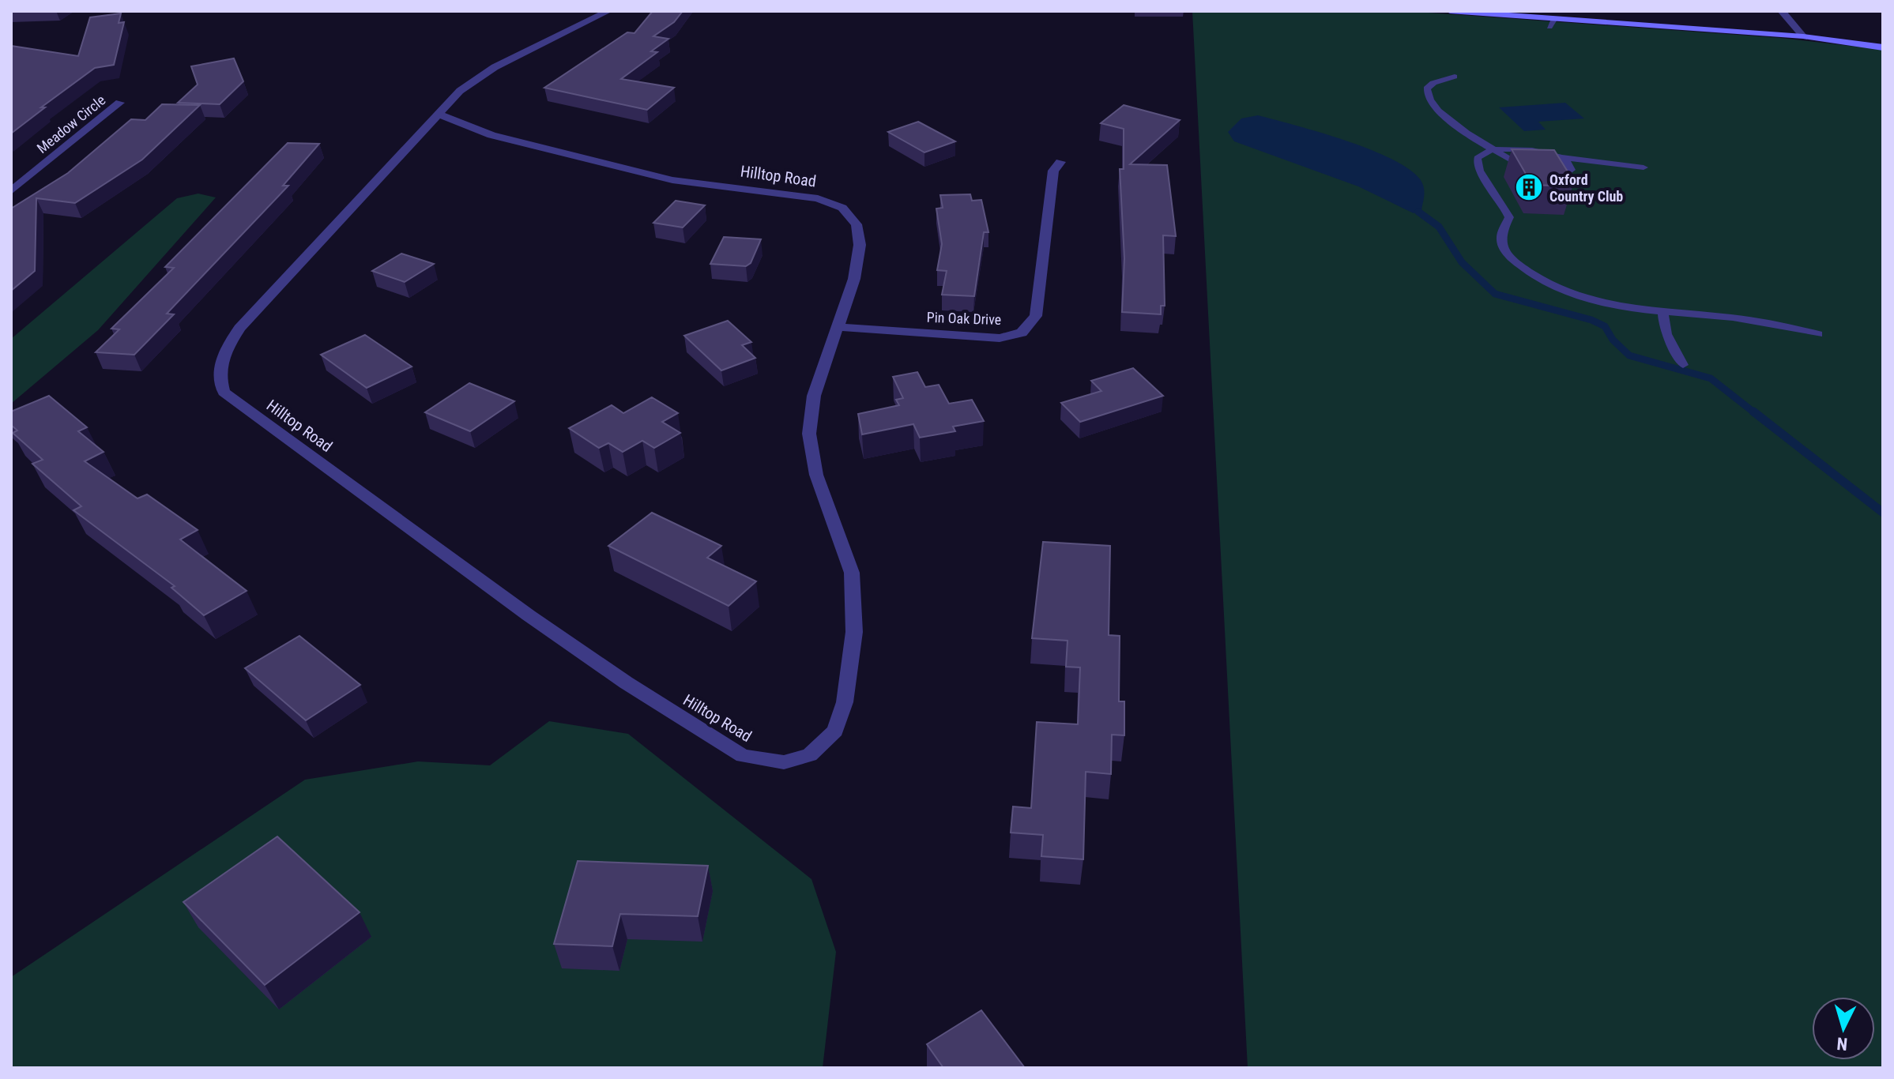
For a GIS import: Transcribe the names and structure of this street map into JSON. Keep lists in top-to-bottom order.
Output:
{
  "streets": {
    "street": ["Meadow Circle", "Hilltop Road", "Pin Oak Drive"]
  },
  "crossings": [
    ["Hilltop Road", "Pin Oak Drive"]
  ],
  "places": {
    "building": ["Oxford Country Club"]
  },
  "north": "bottom"
}
